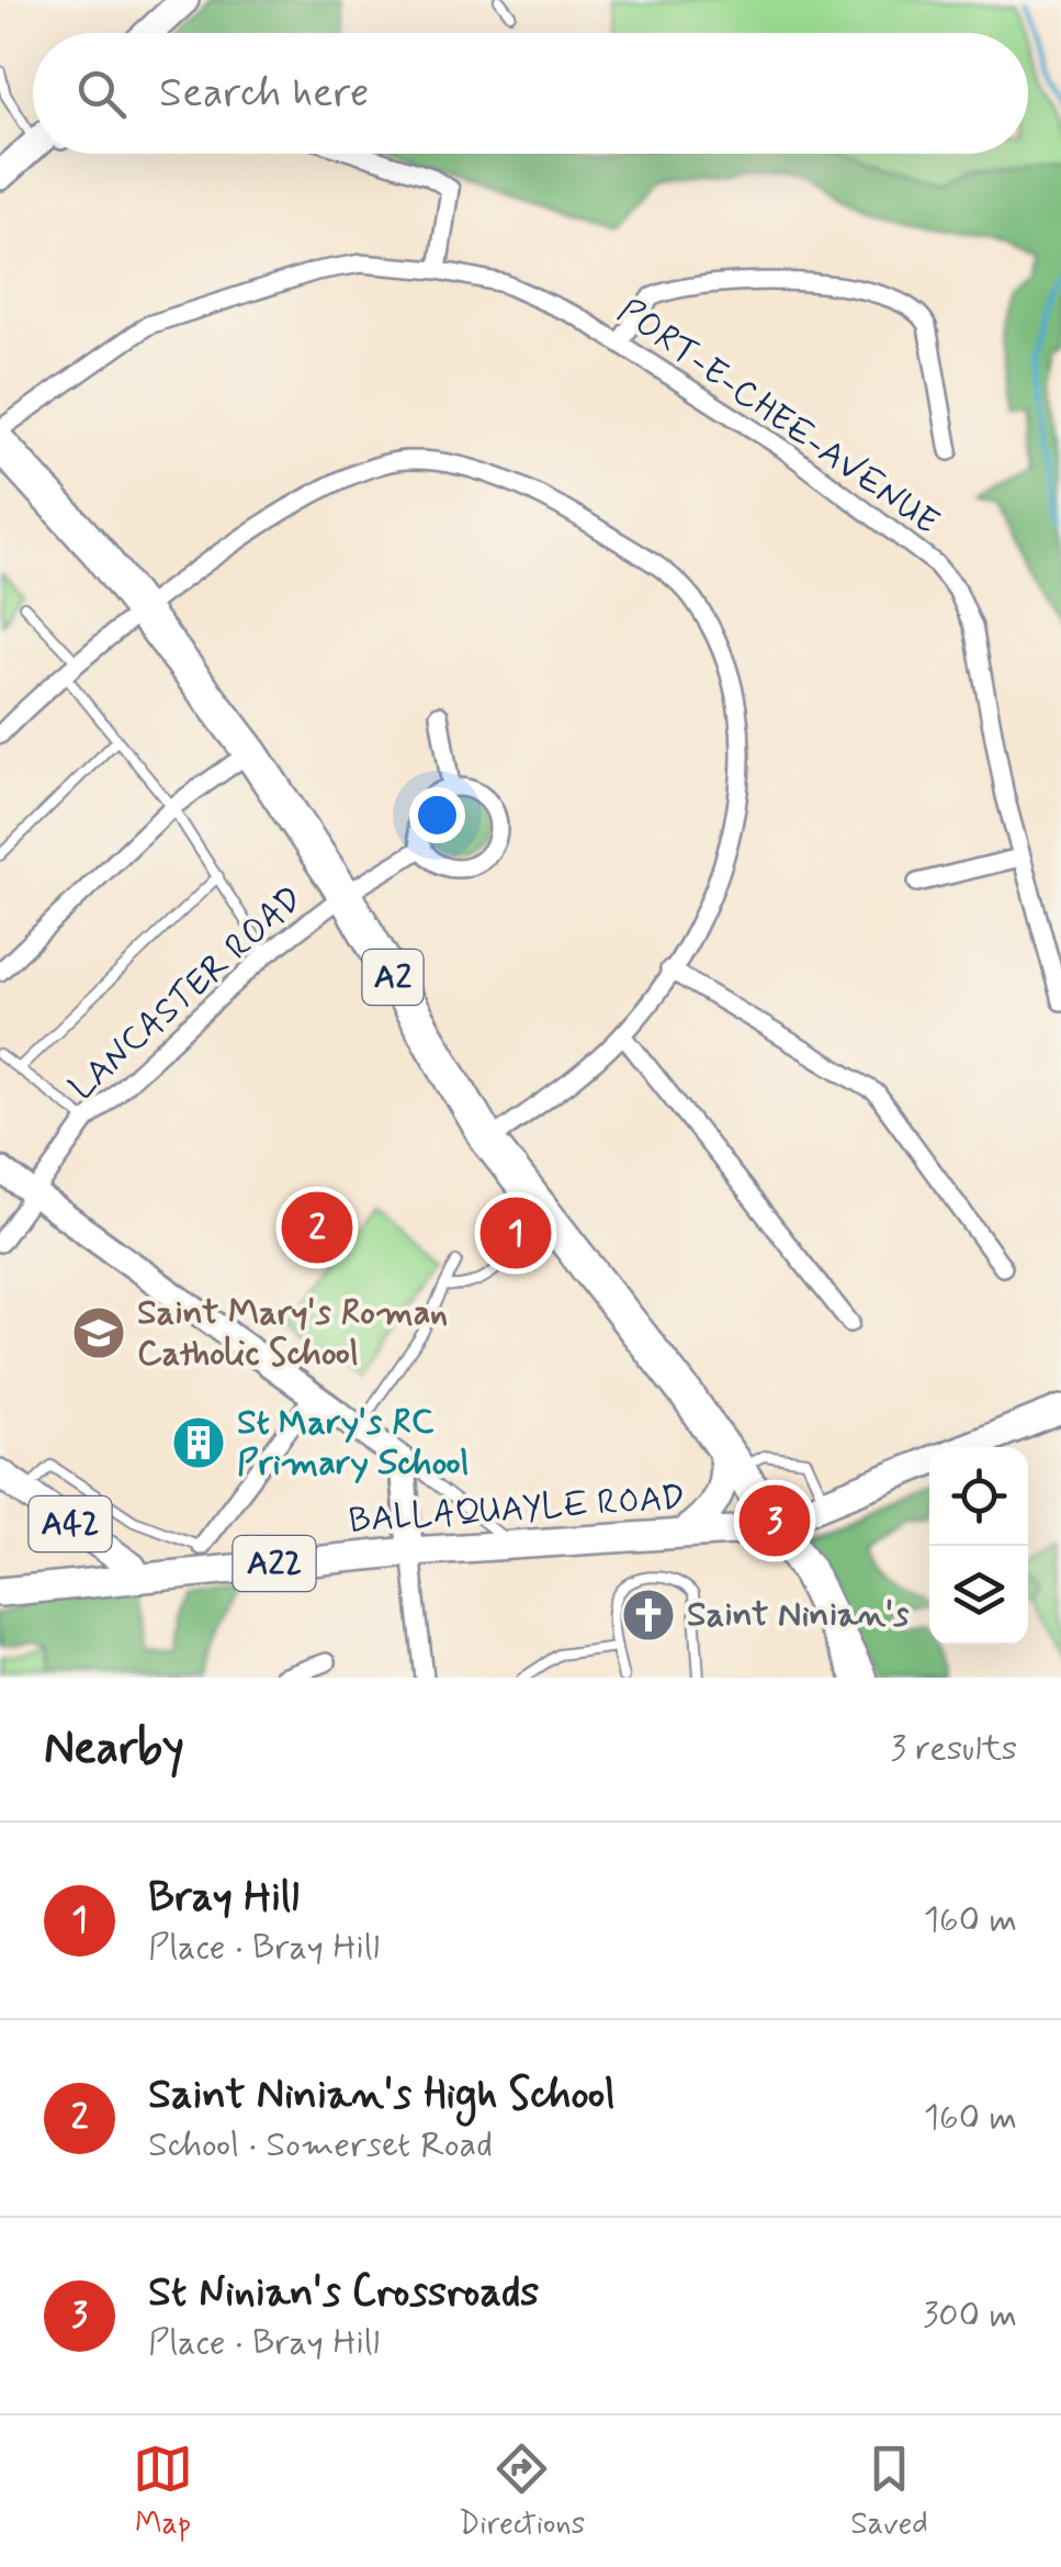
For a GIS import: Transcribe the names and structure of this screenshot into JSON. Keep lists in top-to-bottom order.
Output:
{
  "streets": {
    "highway": ["A2"],
    "main road": ["BALLAQUAYLE ROAD", "A42", "A22"],
    "street": ["PORT-E-CHEE-AVENUE", "LANCASTER ROAD"]
  },
  "crossings": [
    ["A2", "LANCASTER ROAD"],
    ["A2", "BALLAQUAYLE ROAD"],
    ["A2", "A22"],
    ["BALLAQUAYLE ROAD", "A42"],
    ["BALLAQUAYLE ROAD", "A22"]
  ],
  "places": {
    "school or university": ["Saint Mary's Roman Catholic School"],
    "building": ["St Mary's RC Primary School"],
    "church": ["Saint Ninian's"]
  },
  "page": {
    "search": "Search here",
    "pins": ["2", "1", "3"],
    "heading": ["Nearby", "3 results"],
    "list": [
      {
        "mark": "1",
        "name": "Bray Hill",
        "note": "Place · Bray Hill",
        "value": "160 m"
      },
      {
        "mark": "2",
        "name": "Saint Ninian's High School",
        "note": "School · Somerset Road",
        "value": "160 m"
      },
      {
        "mark": "3",
        "name": "St Ninian's Crossroads",
        "note": "Place · Bray Hill",
        "value": "300 m"
      }
    ],
    "nav": ["Map", "Directions", "Saved"]
  }
}
